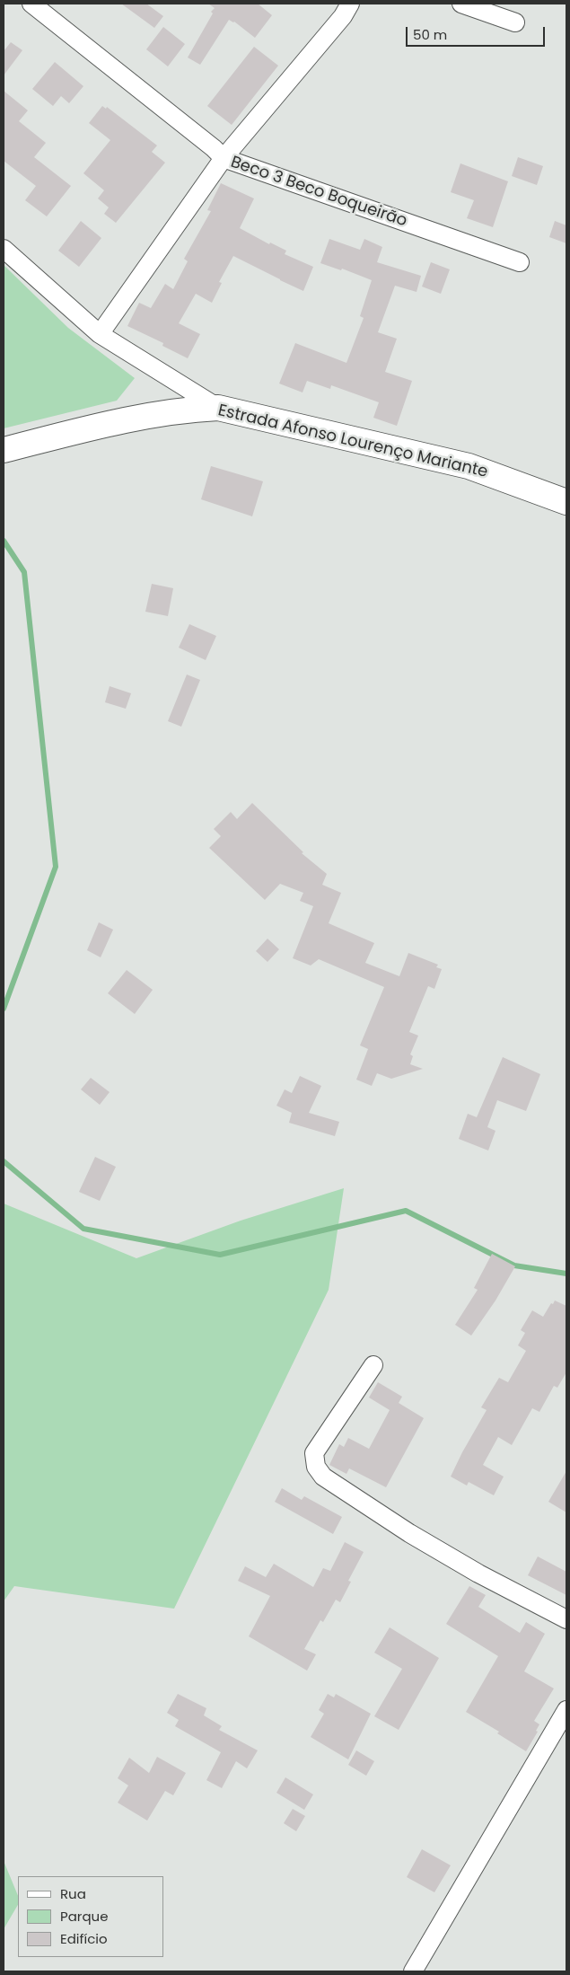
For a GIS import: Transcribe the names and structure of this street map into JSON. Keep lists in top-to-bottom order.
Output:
{
  "streets": {
    "main road": ["Estrada Afonso Lourenço Mariante"],
    "street": ["Beco 3 Beco Boqueirão"]
  },
  "legend": ["Rua", "Parque", "Edifício"],
  "scale_bar": "50 m"
}
